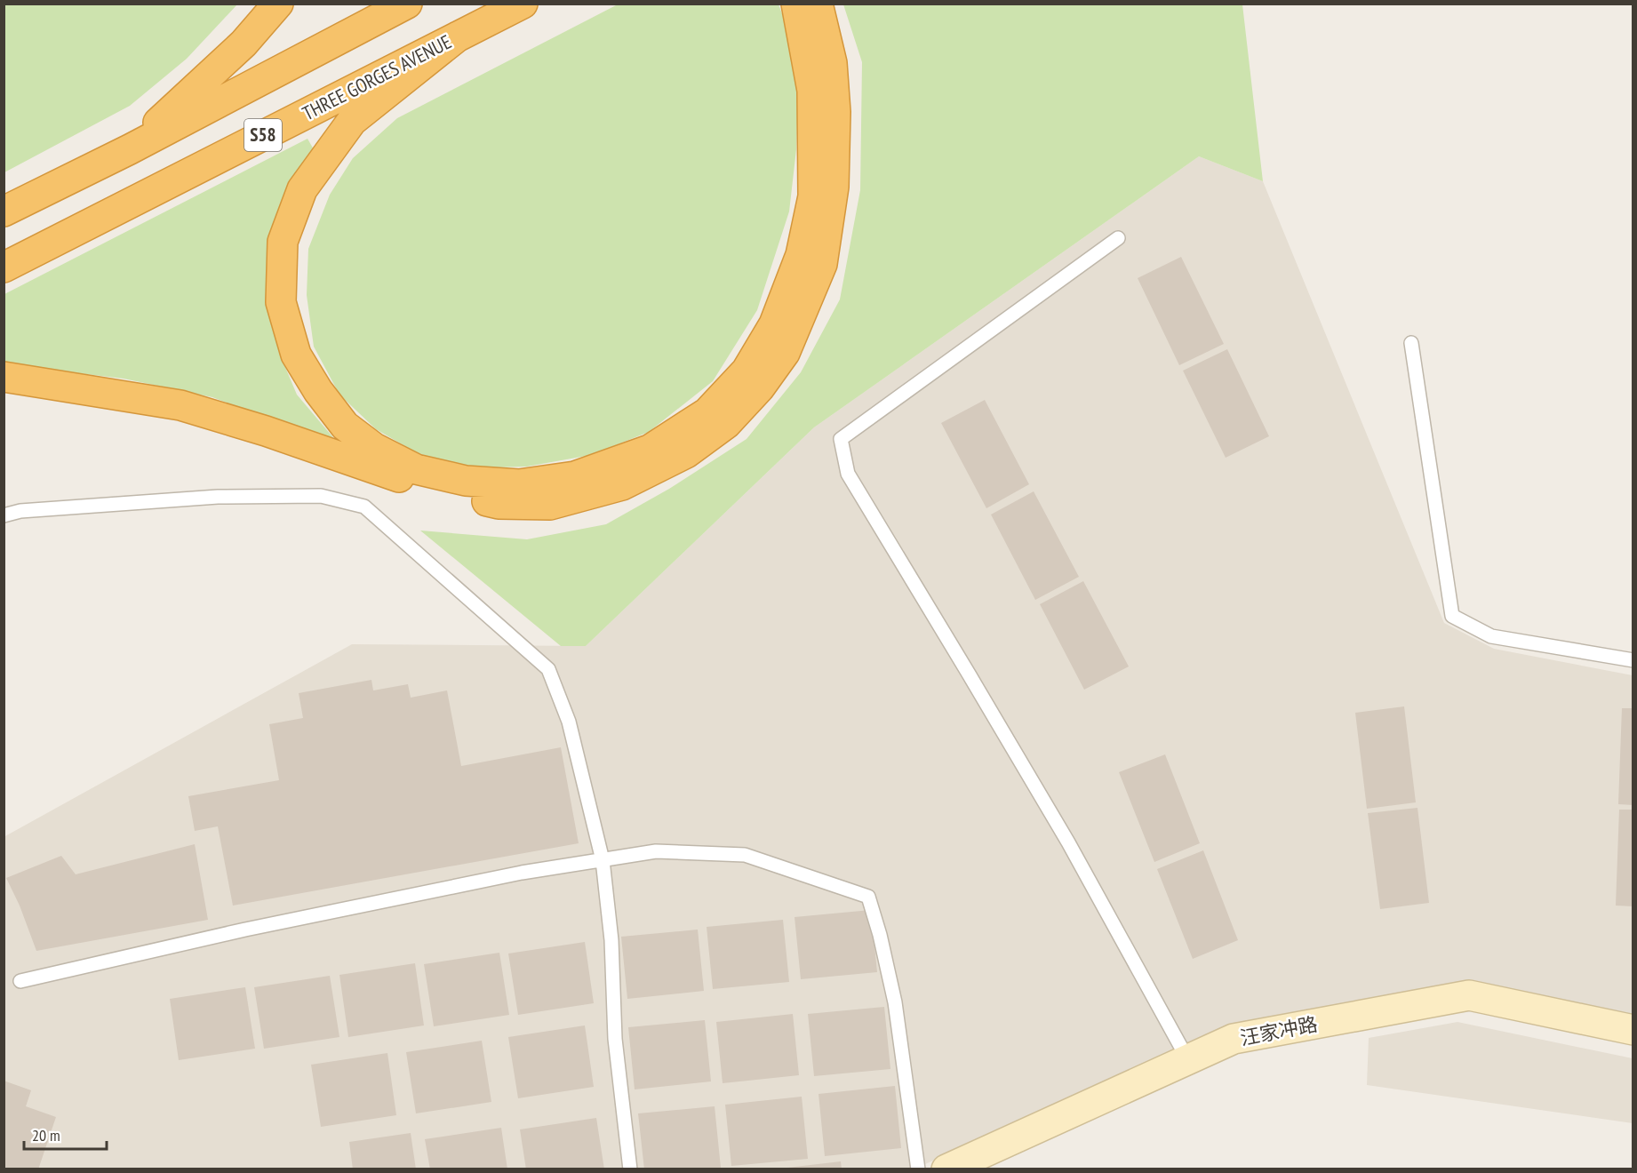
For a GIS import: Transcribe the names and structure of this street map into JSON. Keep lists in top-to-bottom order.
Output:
{
  "streets": {
    "highway": ["THREE GORGES AVENUE", "S58"],
    "street": ["汪家冲路"]
  },
  "scale_bar": "20 m"
}
